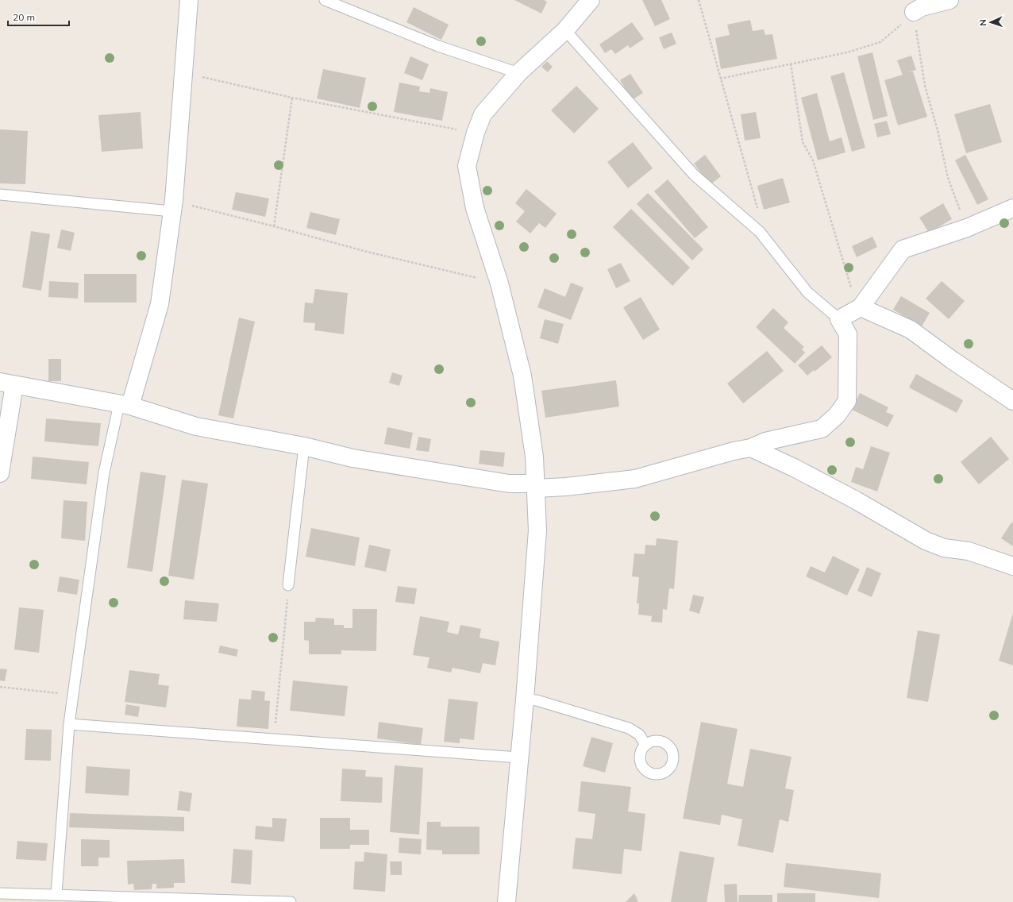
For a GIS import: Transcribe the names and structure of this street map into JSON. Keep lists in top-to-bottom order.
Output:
{
  "scale_bar": "20 m",
  "north": "left"
}
